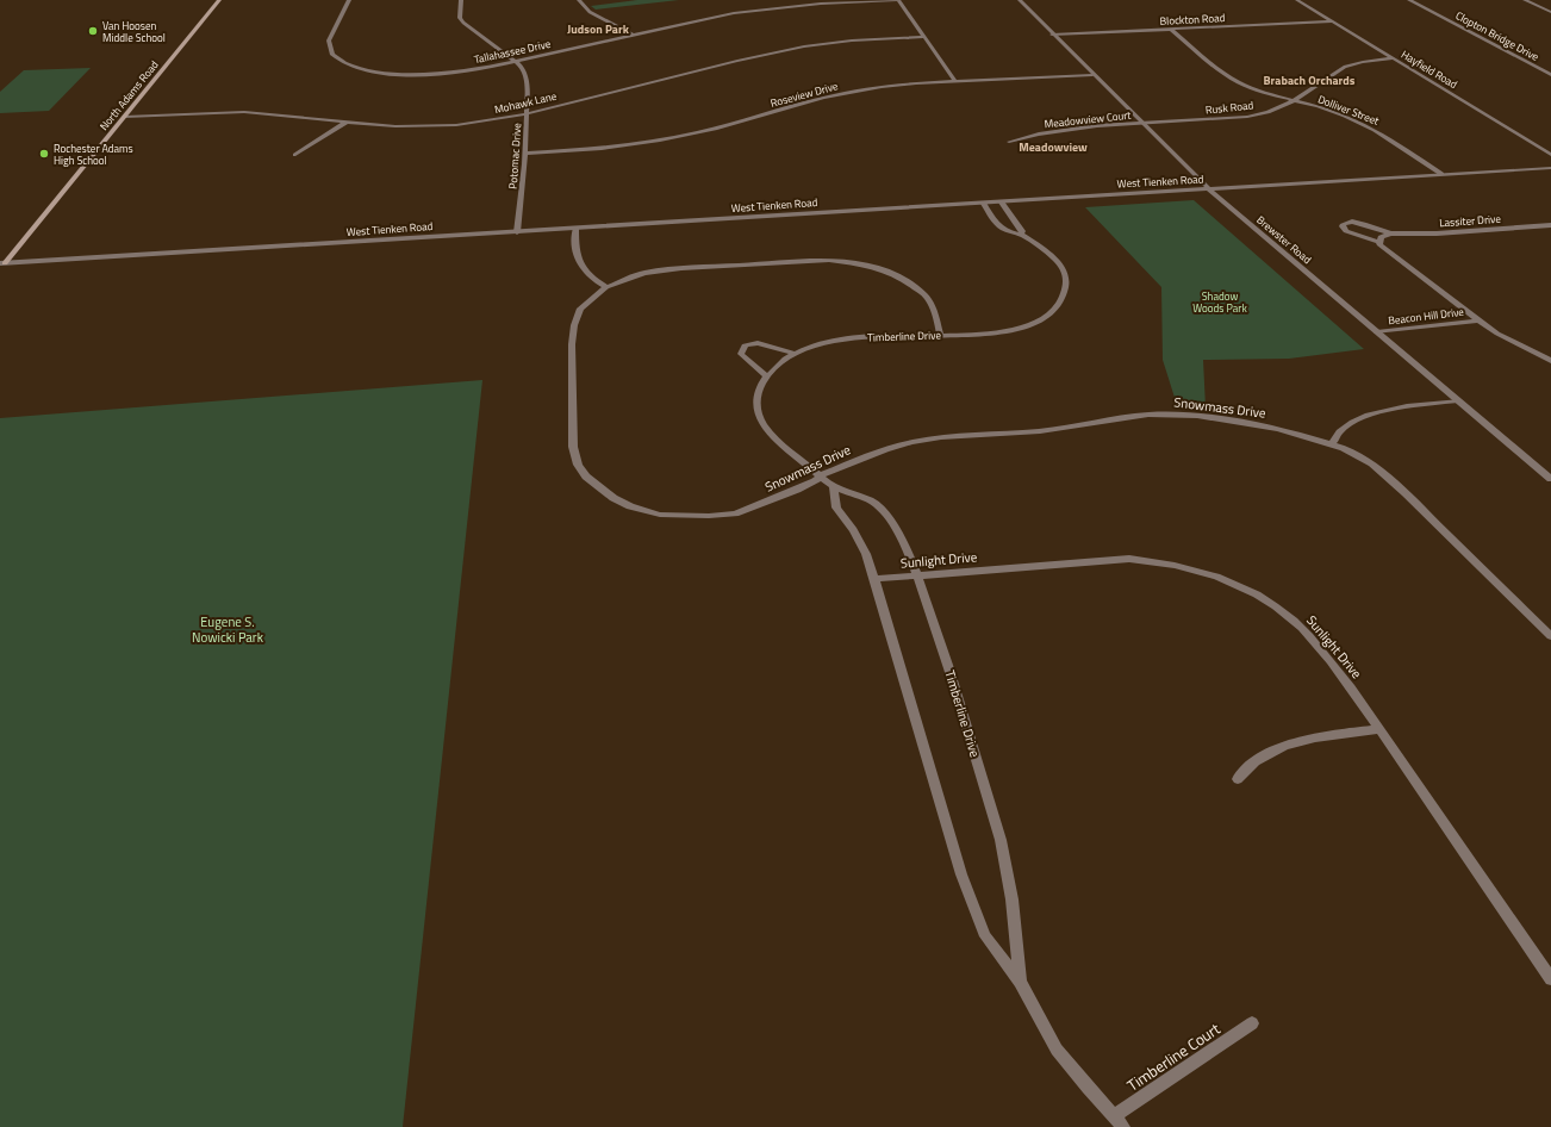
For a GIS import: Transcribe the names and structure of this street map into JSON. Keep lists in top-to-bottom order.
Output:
{
  "streets": {
    "main road": ["North Adams Road"],
    "street": [
      "Blockton Road",
      "Clopton Bridge Drive",
      "Tallahassee Drive",
      "Hayfield Road",
      "Roseview Drive",
      "Mohawk Lane",
      "Rusk Road",
      "Dolliver Street",
      "Meadowview Court",
      "Potomac Drive",
      "West Tienken Road",
      "Lassiter Drive",
      "Brewster Road",
      "Beacon Hill Drive",
      "Timberline Drive",
      "Snowmass Drive",
      "Sunlight Drive",
      "Timberline Court"
    ]
  },
  "crossings": [
    ["Blockton Road", "Hayfield Road"],
    ["Blockton Road", "Dolliver Street"],
    ["Blockton Road", "Brewster Road"],
    ["Tallahassee Drive", "Potomac Drive"],
    ["Hayfield Road", "Rusk Road"],
    ["Roseview Drive", "Potomac Drive"],
    ["Roseview Drive", "Brewster Road"],
    ["North Adams Road", "Mohawk Lane"],
    ["North Adams Road", "West Tienken Road"],
    ["Mohawk Lane", "Potomac Drive"],
    ["Rusk Road", "Dolliver Street"],
    ["Rusk Road", "Meadowview Court"],
    ["Rusk Road", "Brewster Road"],
    ["Dolliver Street", "West Tienken Road"],
    ["Meadowview Court", "Brewster Road"],
    ["Potomac Drive", "West Tienken Road"],
    ["West Tienken Road", "Brewster Road"],
    ["West Tienken Road", "Timberline Drive"],
    ["Lassiter Drive", "Beacon Hill Drive"],
    ["Brewster Road", "Beacon Hill Drive"],
    ["Timberline Drive", "Snowmass Drive"],
    ["Timberline Drive", "Sunlight Drive"],
    ["Timberline Drive", "Timberline Court"]
  ],
  "districts": ["Judson Park", "Brabach Orchards", "Meadowview"],
  "parks": ["Shadow Woods Park", "Eugene S. Nowicki Park"],
  "places": ["Van Hoosen Middle School", "Rochester Adams High School"]
}
